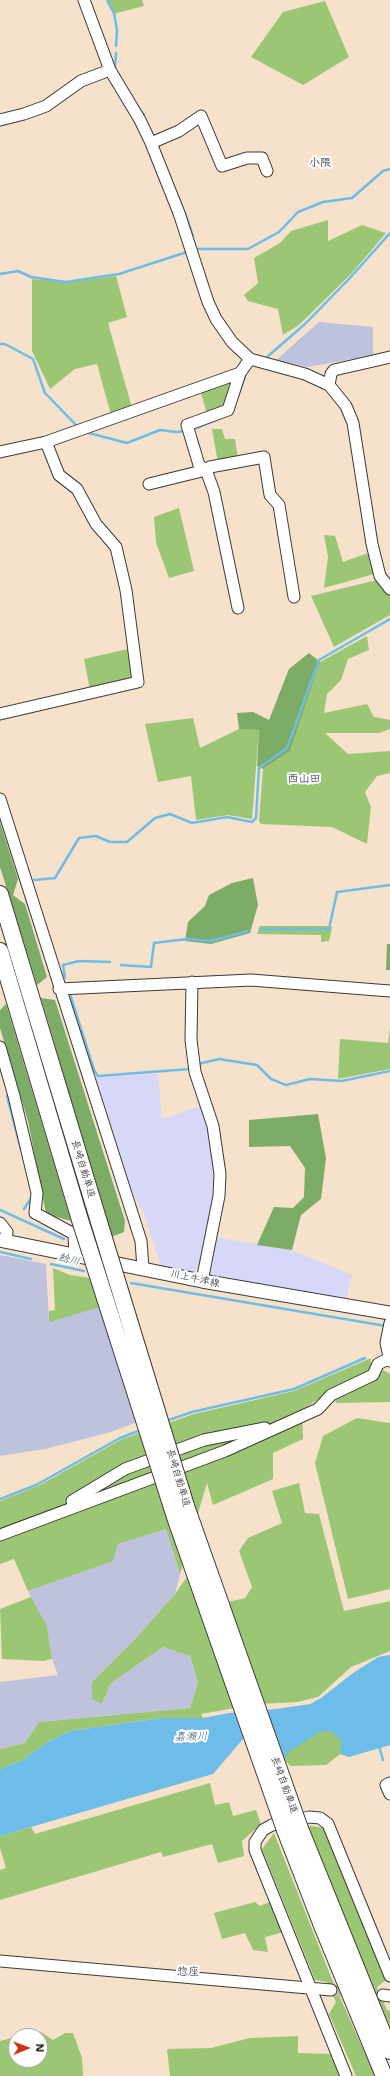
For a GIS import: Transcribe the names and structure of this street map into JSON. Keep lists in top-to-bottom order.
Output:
{
  "streets": {
    "highway": ["長崎自動車道"],
    "main road": ["川上牛津線"]
  },
  "districts": ["小隈", "西山田", "惣座"],
  "water": ["鯰川", "嘉瀬川"],
  "north": "right"
}
